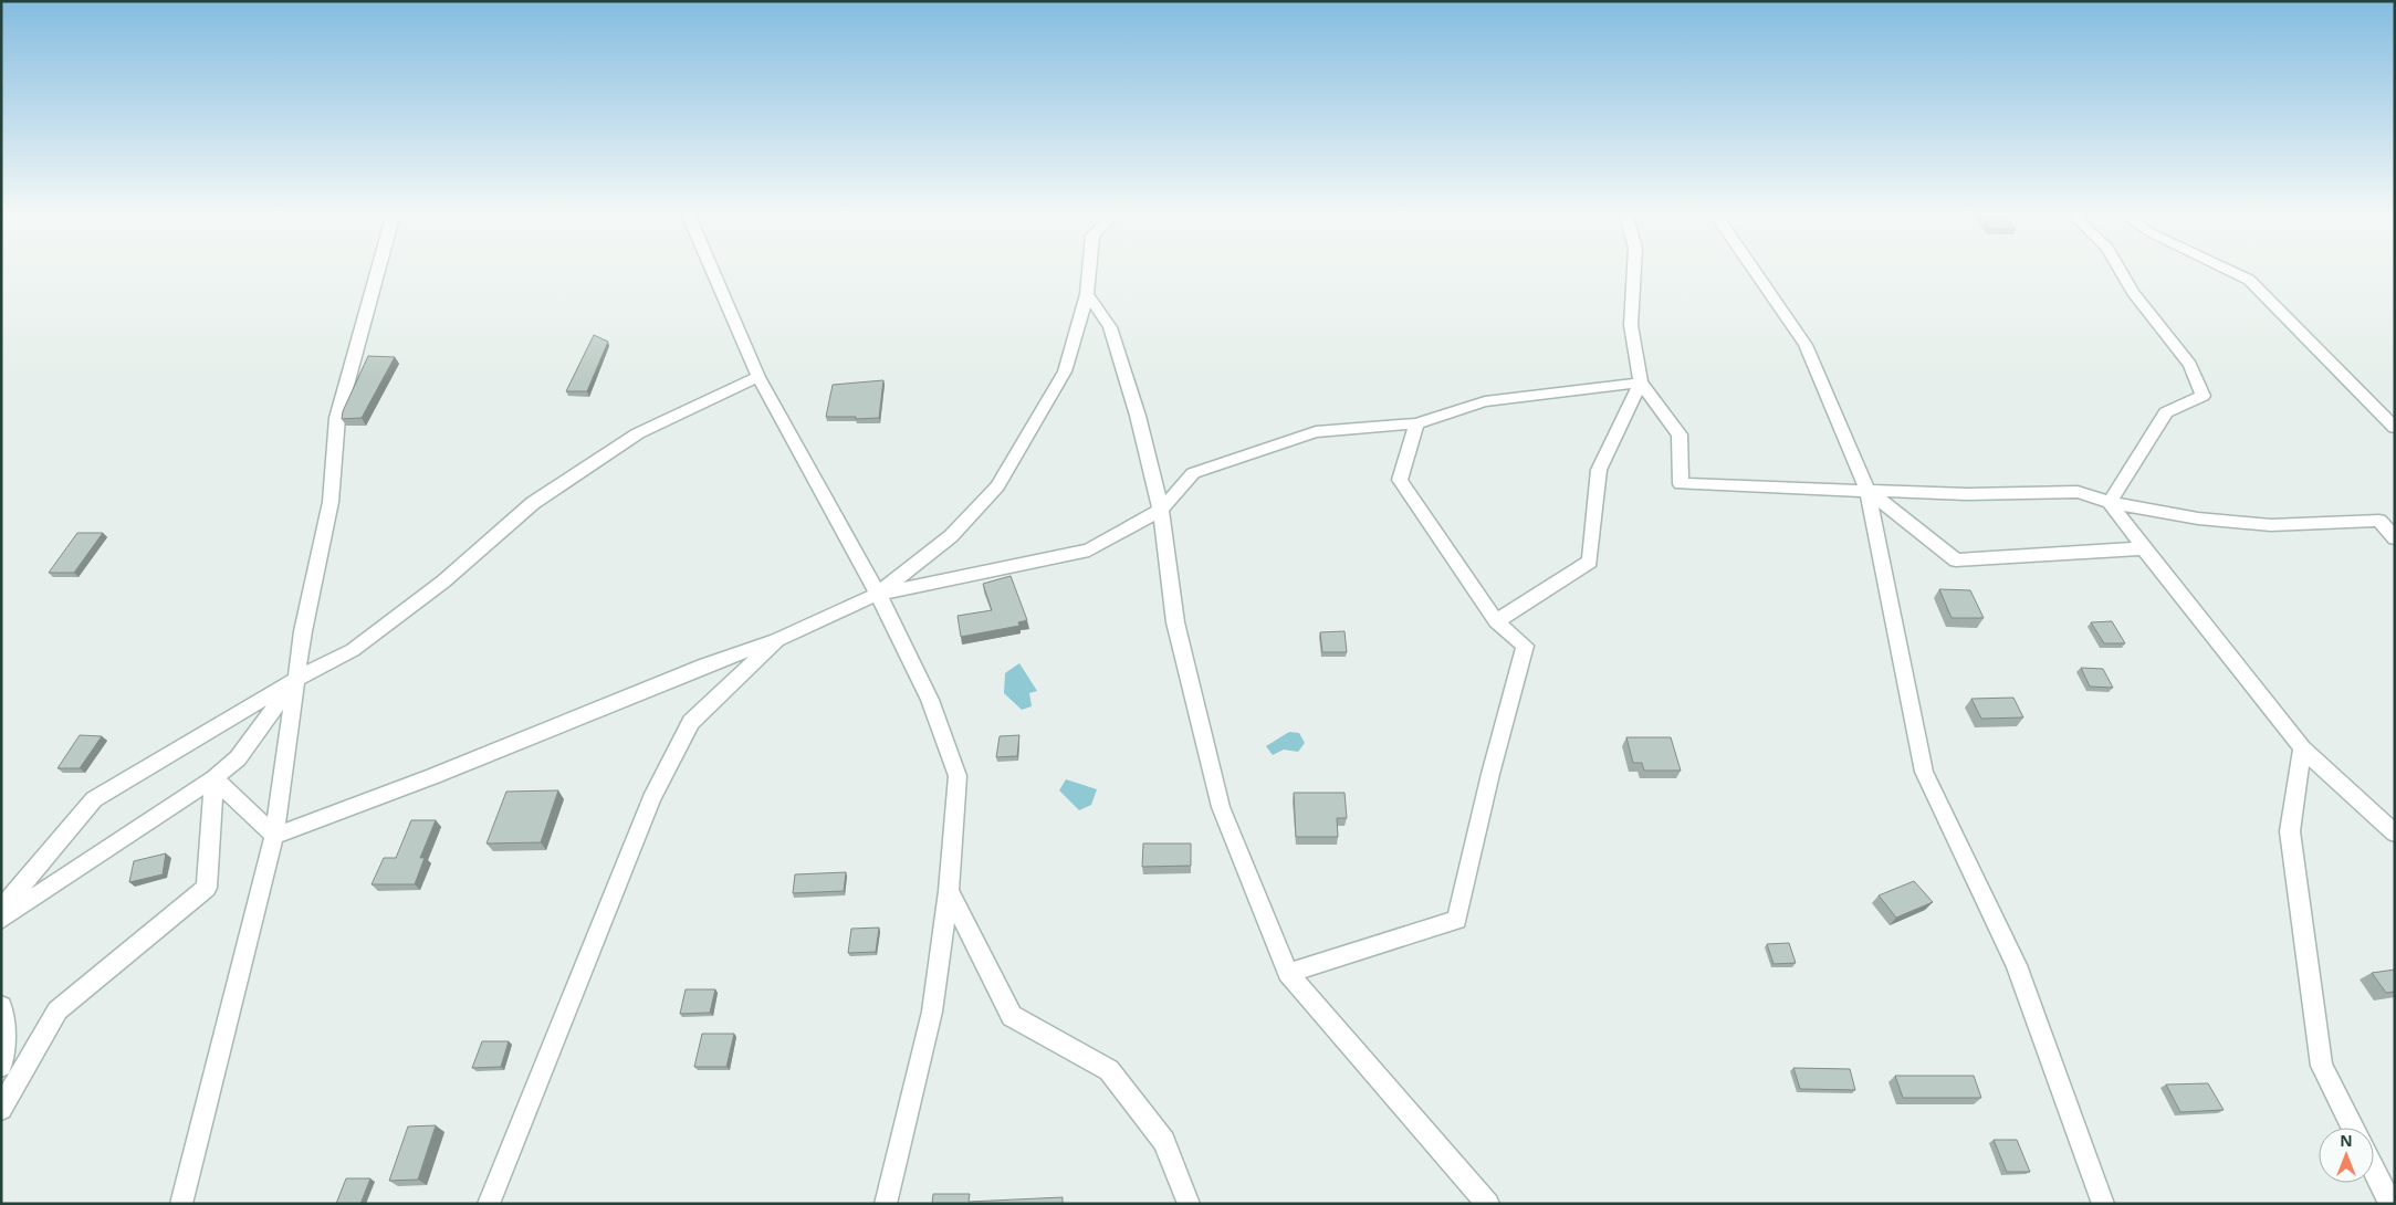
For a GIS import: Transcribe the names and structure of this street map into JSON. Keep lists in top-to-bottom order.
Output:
{
  "north": "top"
}
